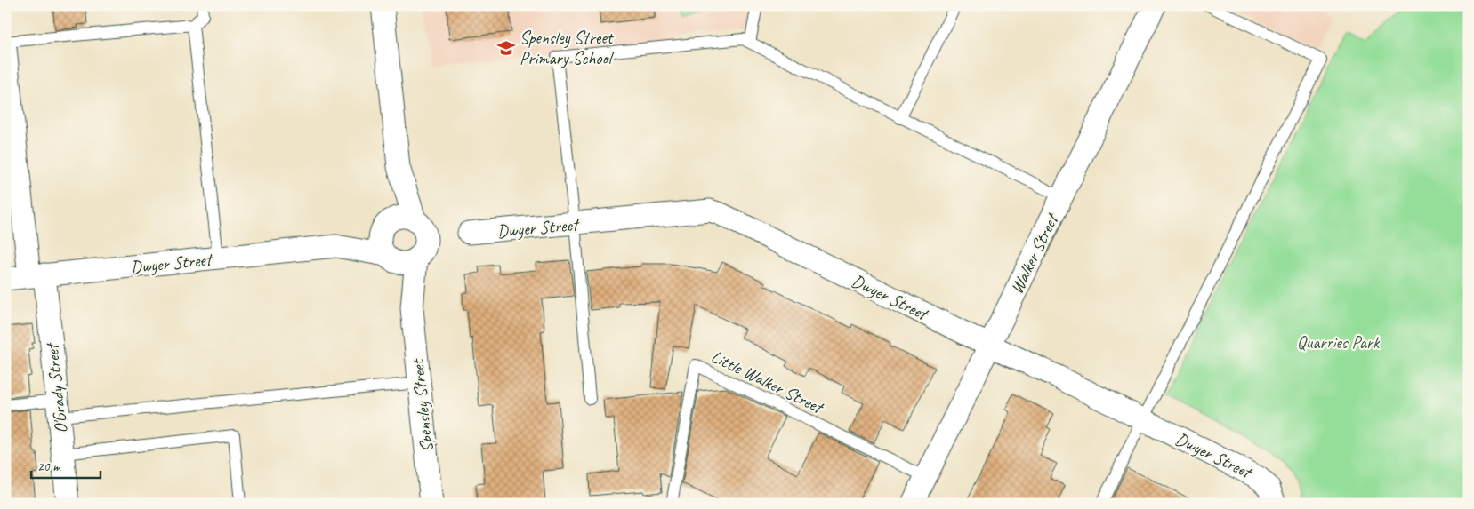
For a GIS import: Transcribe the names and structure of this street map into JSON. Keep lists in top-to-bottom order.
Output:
{
  "streets": {
    "street": [
      "Dwyer Street",
      "Walker Street",
      "O'Grady Street",
      "Spensley Street"
    ],
    "lane": ["Little Walker Street"]
  },
  "crossings": [
    ["Dwyer Street", "Walker Street"],
    ["Dwyer Street", "O'Grady Street"],
    ["Dwyer Street", "Spensley Street"],
    ["Walker Street", "Little Walker Street"]
  ],
  "parks": ["Quarries Park"],
  "places": {
    "school or university": ["Spensley Street Primary School"]
  },
  "scale_bar": "20 m"
}
